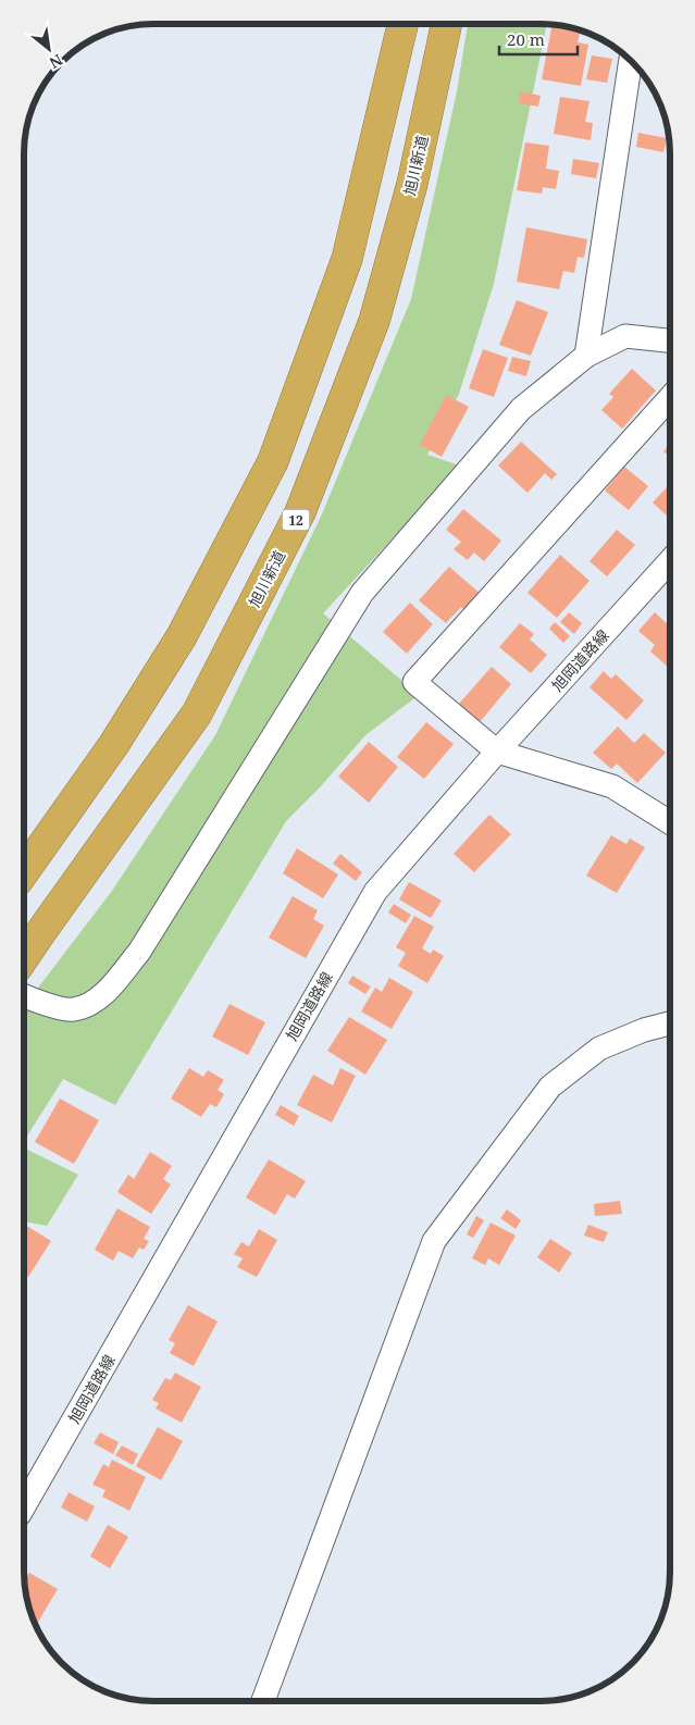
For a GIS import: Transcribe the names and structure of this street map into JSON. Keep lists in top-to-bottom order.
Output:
{
  "streets": {
    "highway": ["旭川新道", "12"],
    "street": ["旭岡道路線"]
  },
  "scale_bar": "20 m",
  "north": "bottom right"
}
